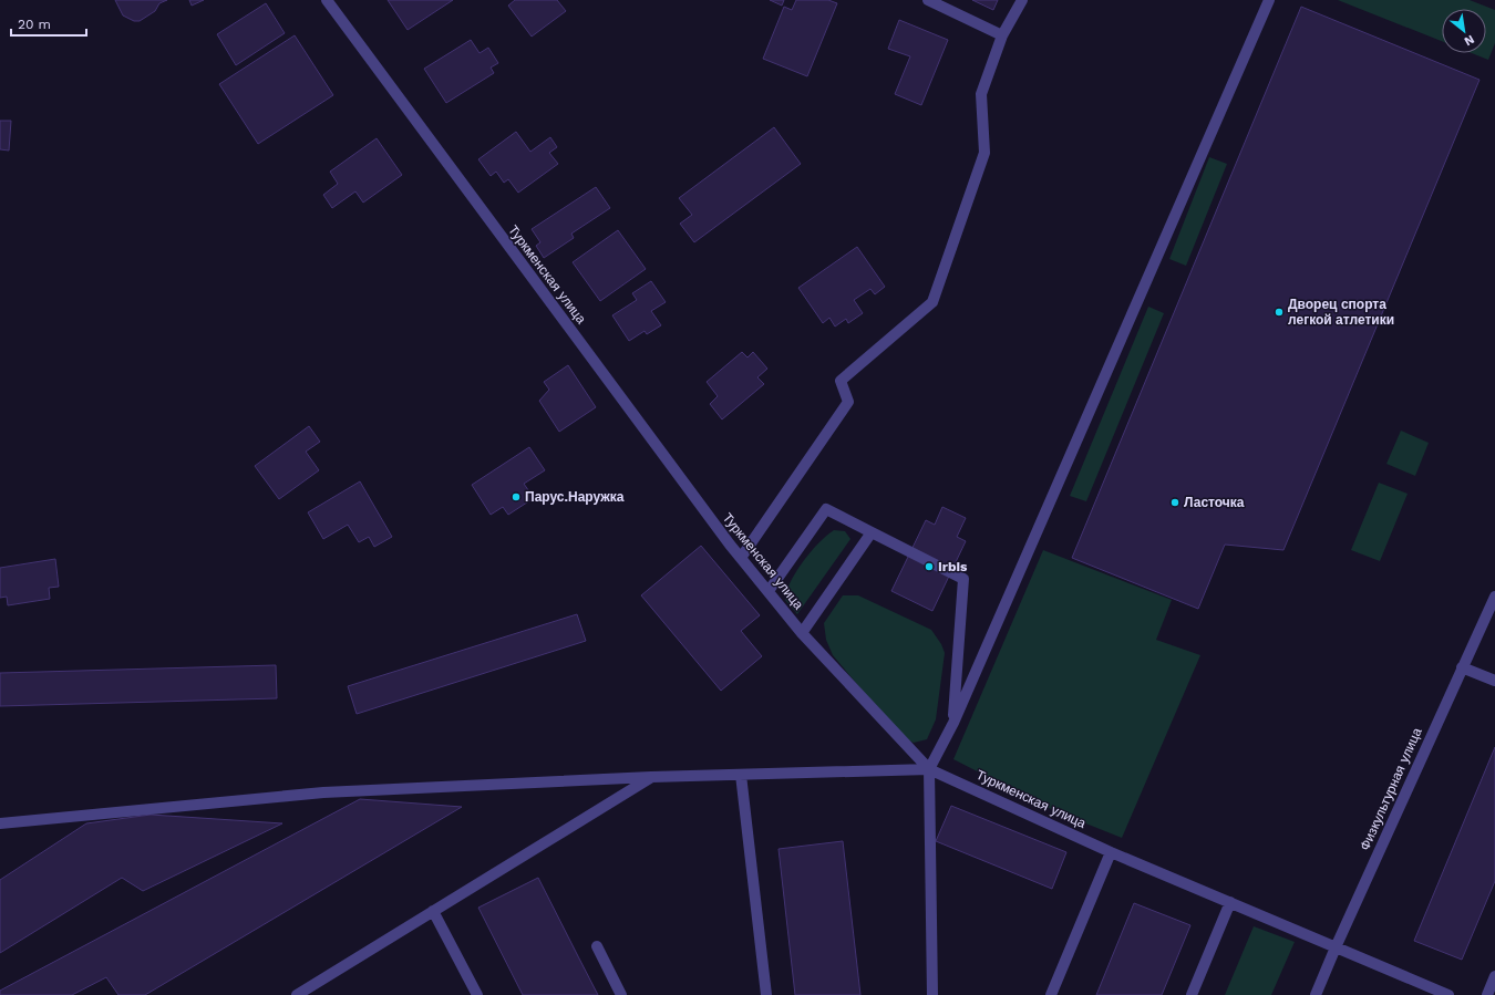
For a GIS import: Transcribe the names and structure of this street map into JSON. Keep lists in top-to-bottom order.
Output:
{
  "streets": {
    "street": ["Туркменская улица", "Физкультурная улица"]
  },
  "crossings": [
    ["Туркменская улица", "Физкультурная улица"]
  ],
  "places": [
    "Дворец спорта легкой атлетики",
    "Парус.Наружка",
    "Ласточка",
    "Irbis"
  ],
  "scale_bar": "20 m",
  "north": "bottom right"
}
